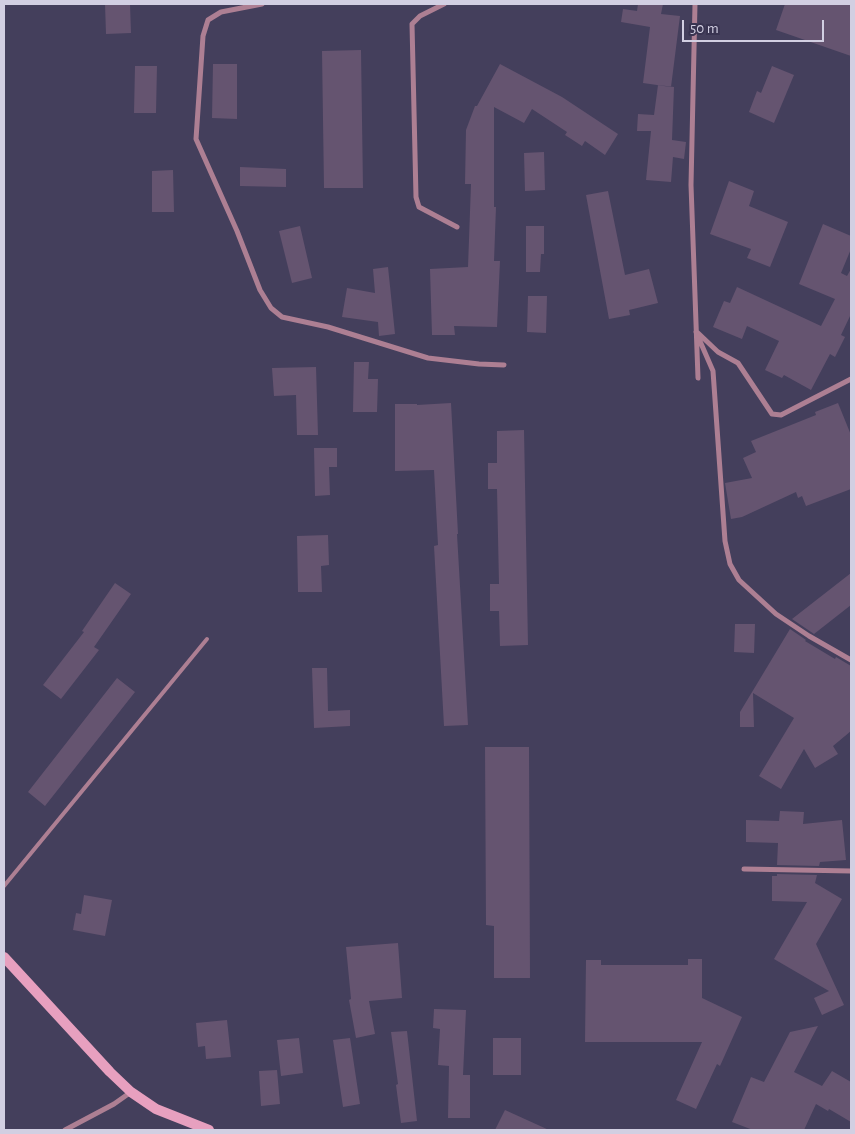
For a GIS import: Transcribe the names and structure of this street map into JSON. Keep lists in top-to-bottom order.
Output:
{
  "scale_bar": "50 m"
}
